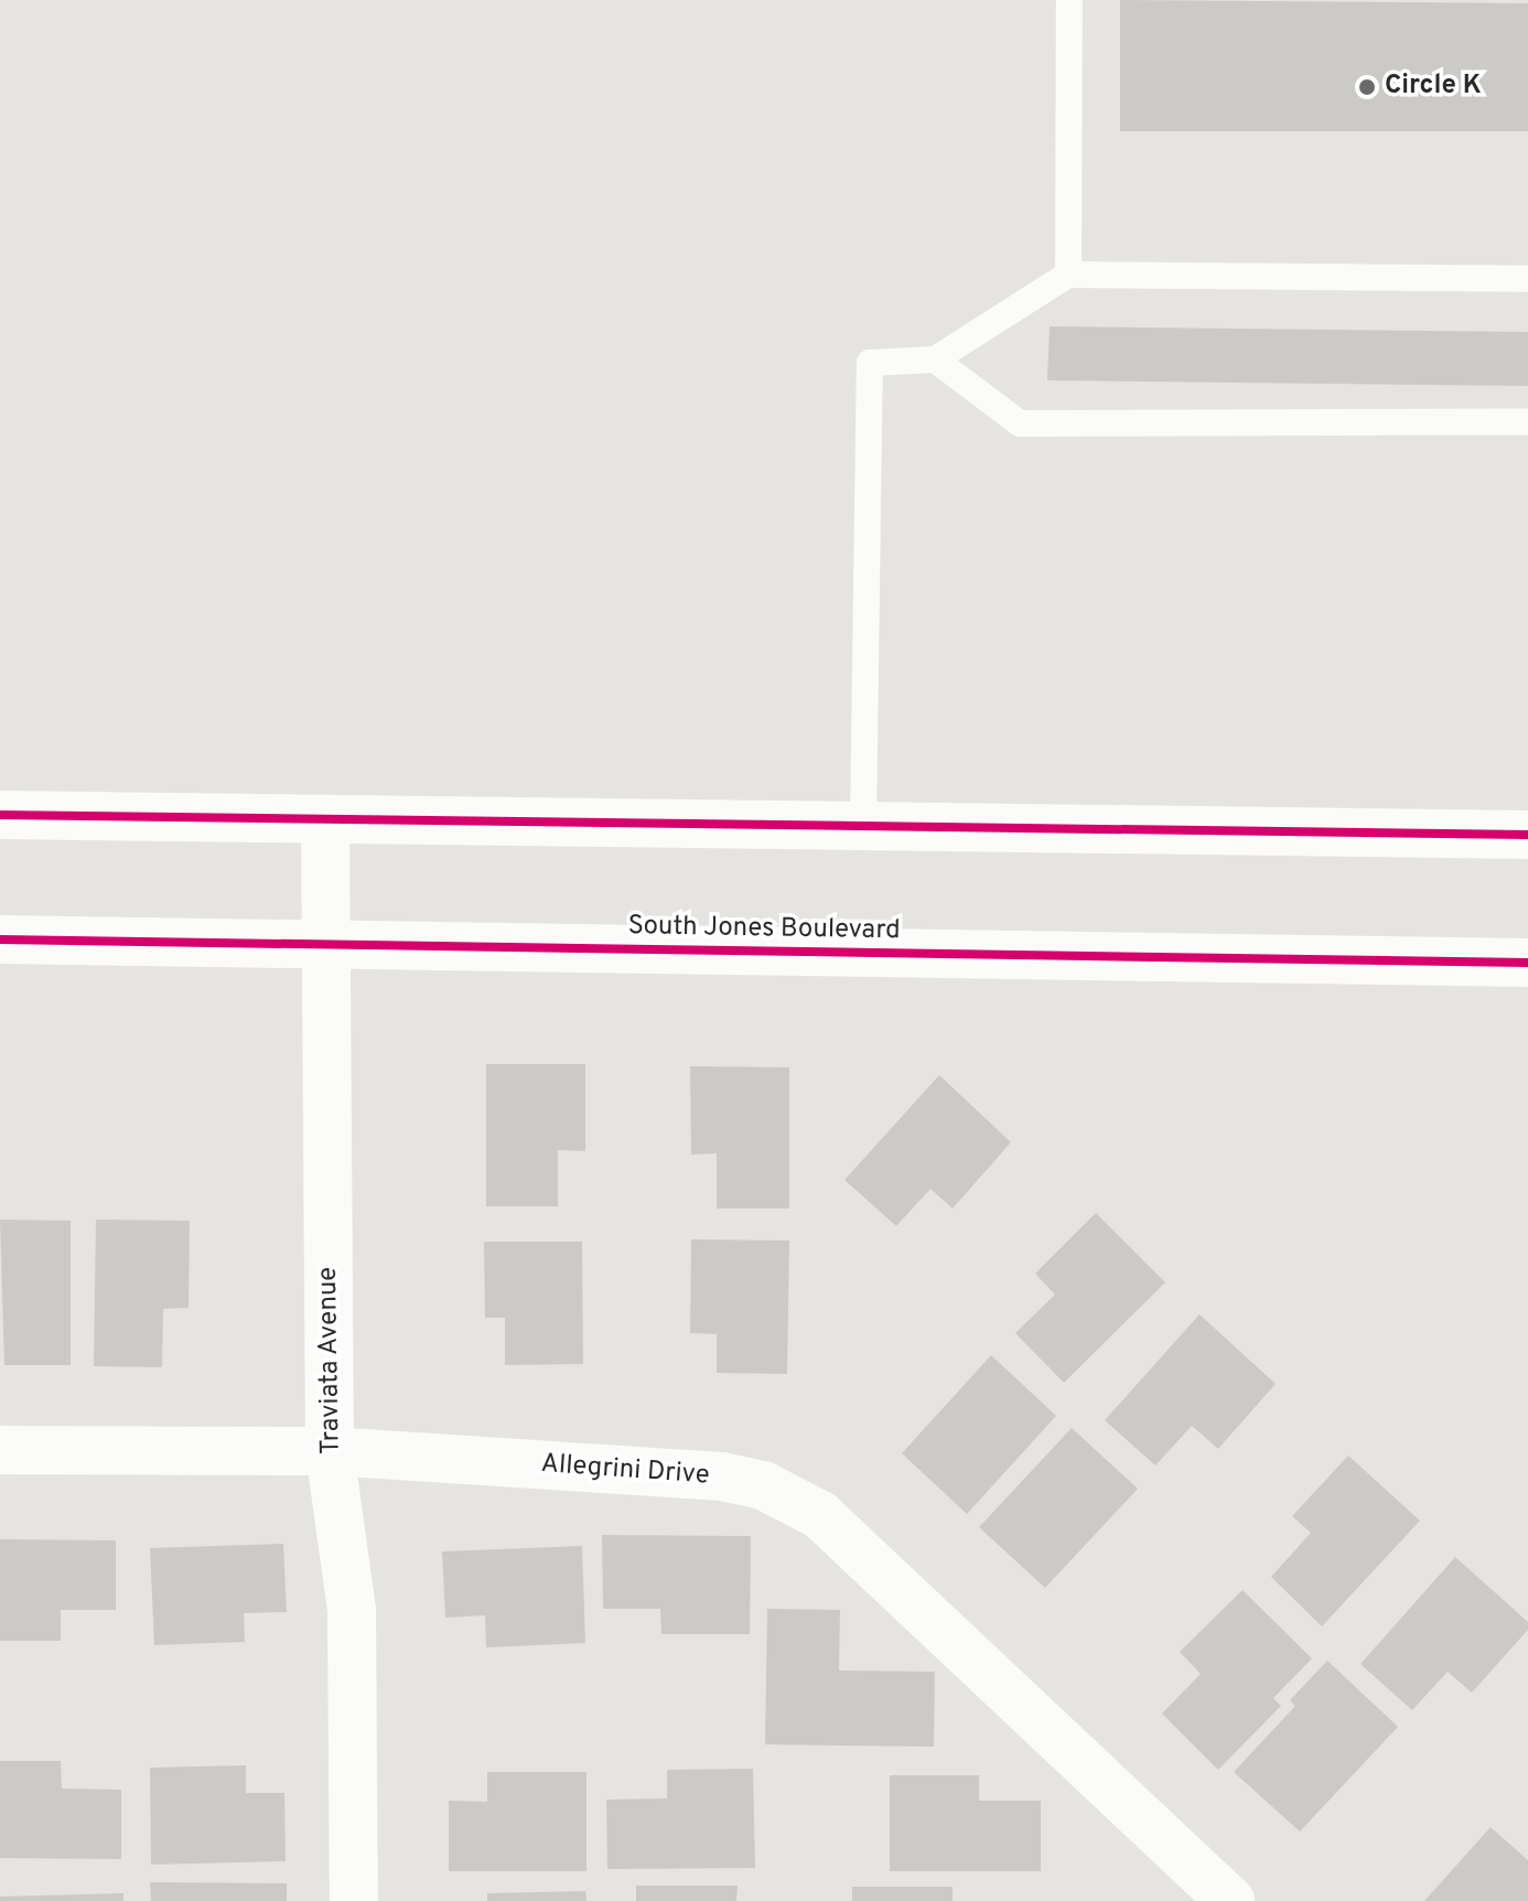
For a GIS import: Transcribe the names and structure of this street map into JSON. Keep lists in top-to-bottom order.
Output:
{
  "streets": {
    "main road": ["South Jones Boulevard", "Traviata Avenue", "Allegrini Drive"]
  },
  "crossings": [
    ["South Jones Boulevard", "Traviata Avenue"],
    ["Traviata Avenue", "Allegrini Drive"]
  ],
  "places": ["Circle K"]
}
